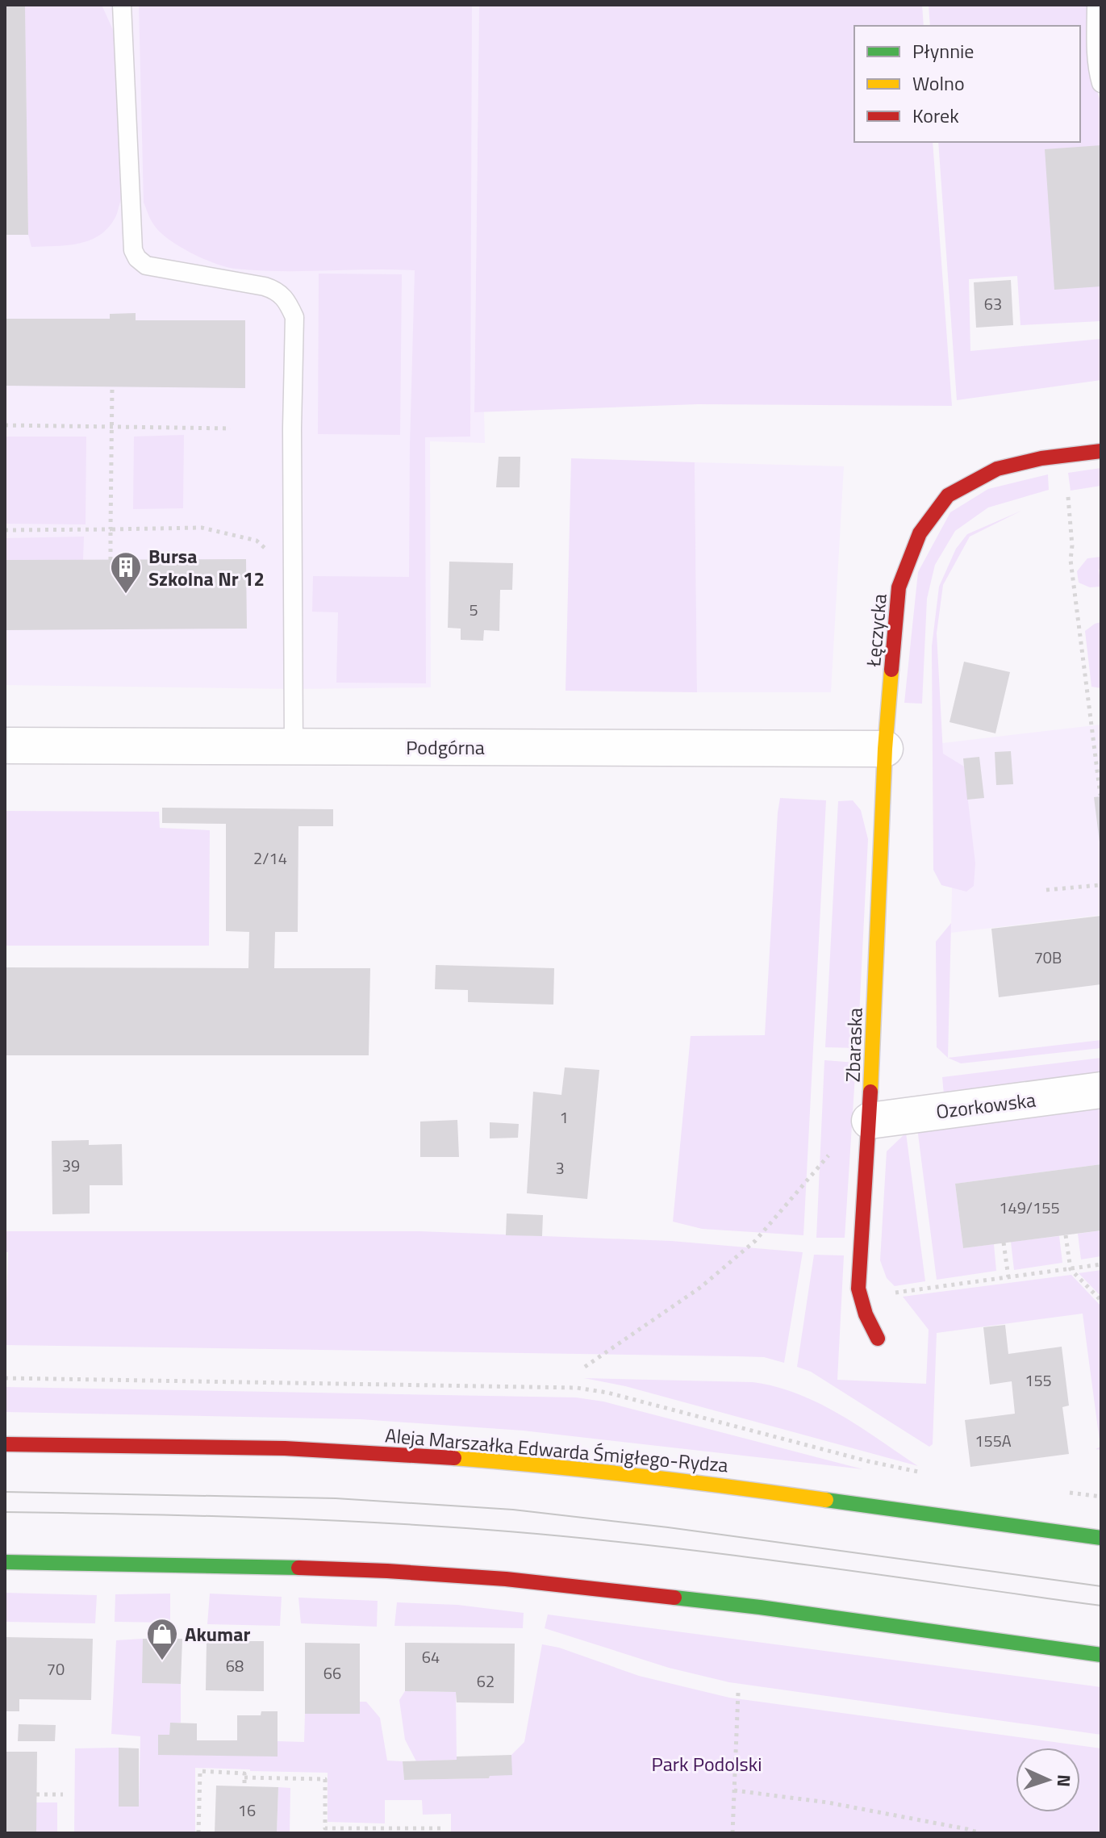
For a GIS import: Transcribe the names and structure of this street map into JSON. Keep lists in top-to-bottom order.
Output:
{
  "streets": {
    "main road": ["Łęczycka", "Zbaraska", "Aleja Marszałka Edwarda Śmigłego-Rydza"],
    "street": ["Podgórna", "Ozorkowska"]
  },
  "crossings": [
    ["Łęczycka", "Podgórna"],
    ["Łęczycka", "Zbaraska"],
    ["Podgórna", "Zbaraska"],
    ["Zbaraska", "Ozorkowska"]
  ],
  "parks": ["Park Podolski"],
  "places": {
    "building": ["Bursa Szkolna Nr 12"],
    "shop": ["Akumar"]
  },
  "house_numbers": [
    "63",
    "5",
    "2/14",
    "70B",
    "1",
    "39",
    "3",
    "149/155",
    "155",
    "155A",
    "64",
    "68",
    "70",
    "66",
    "62",
    "16"
  ],
  "legend": ["Płynnie", "Wolno", "Korek"],
  "north": "right"
}
